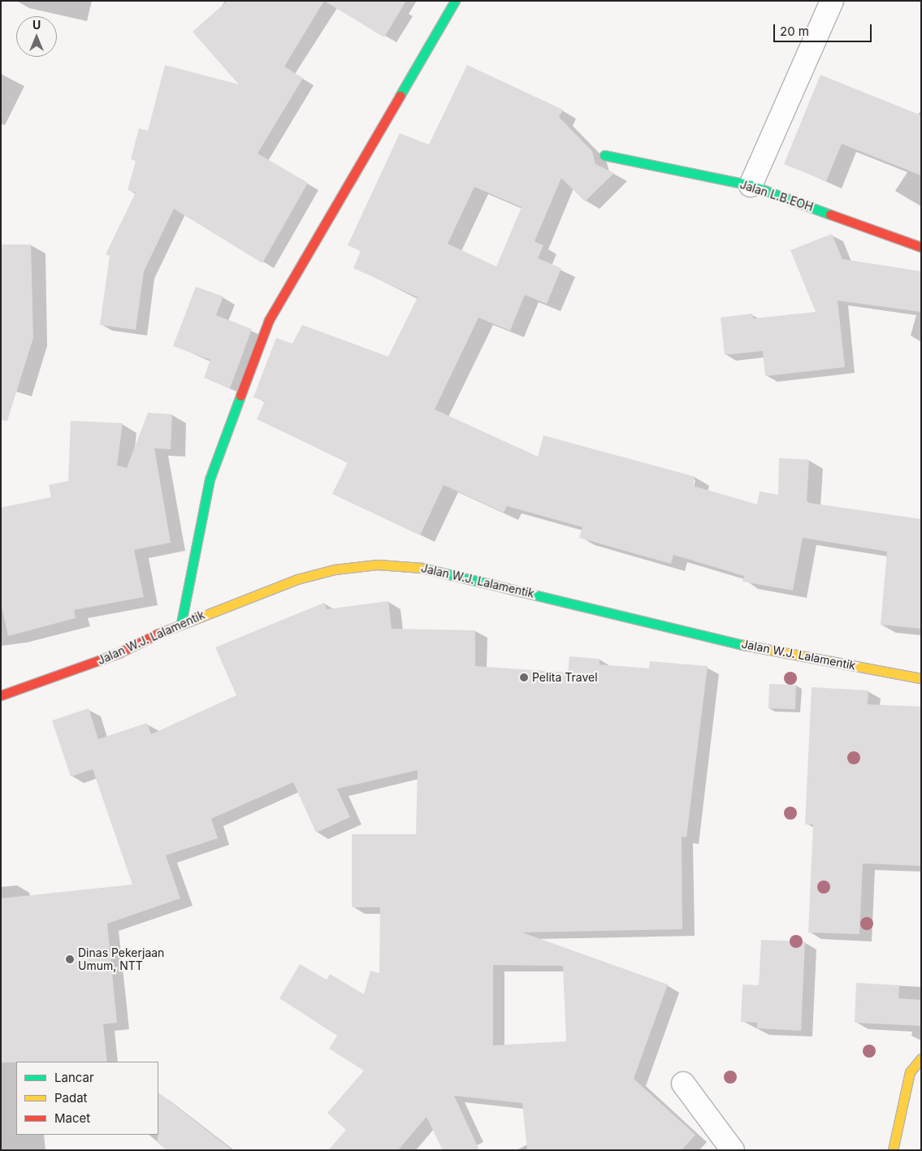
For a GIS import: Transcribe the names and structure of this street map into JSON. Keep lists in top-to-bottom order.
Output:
{
  "streets": {
    "street": ["Jalan L.B.EOH", "Jalan W.J. Lalamentik"]
  },
  "places": ["Pelita Travel", "Dinas Pekerjaan Umum, NTT"],
  "legend": ["Lancar", "Padat", "Macet"],
  "scale_bar": "20 m",
  "north": "top"
}
